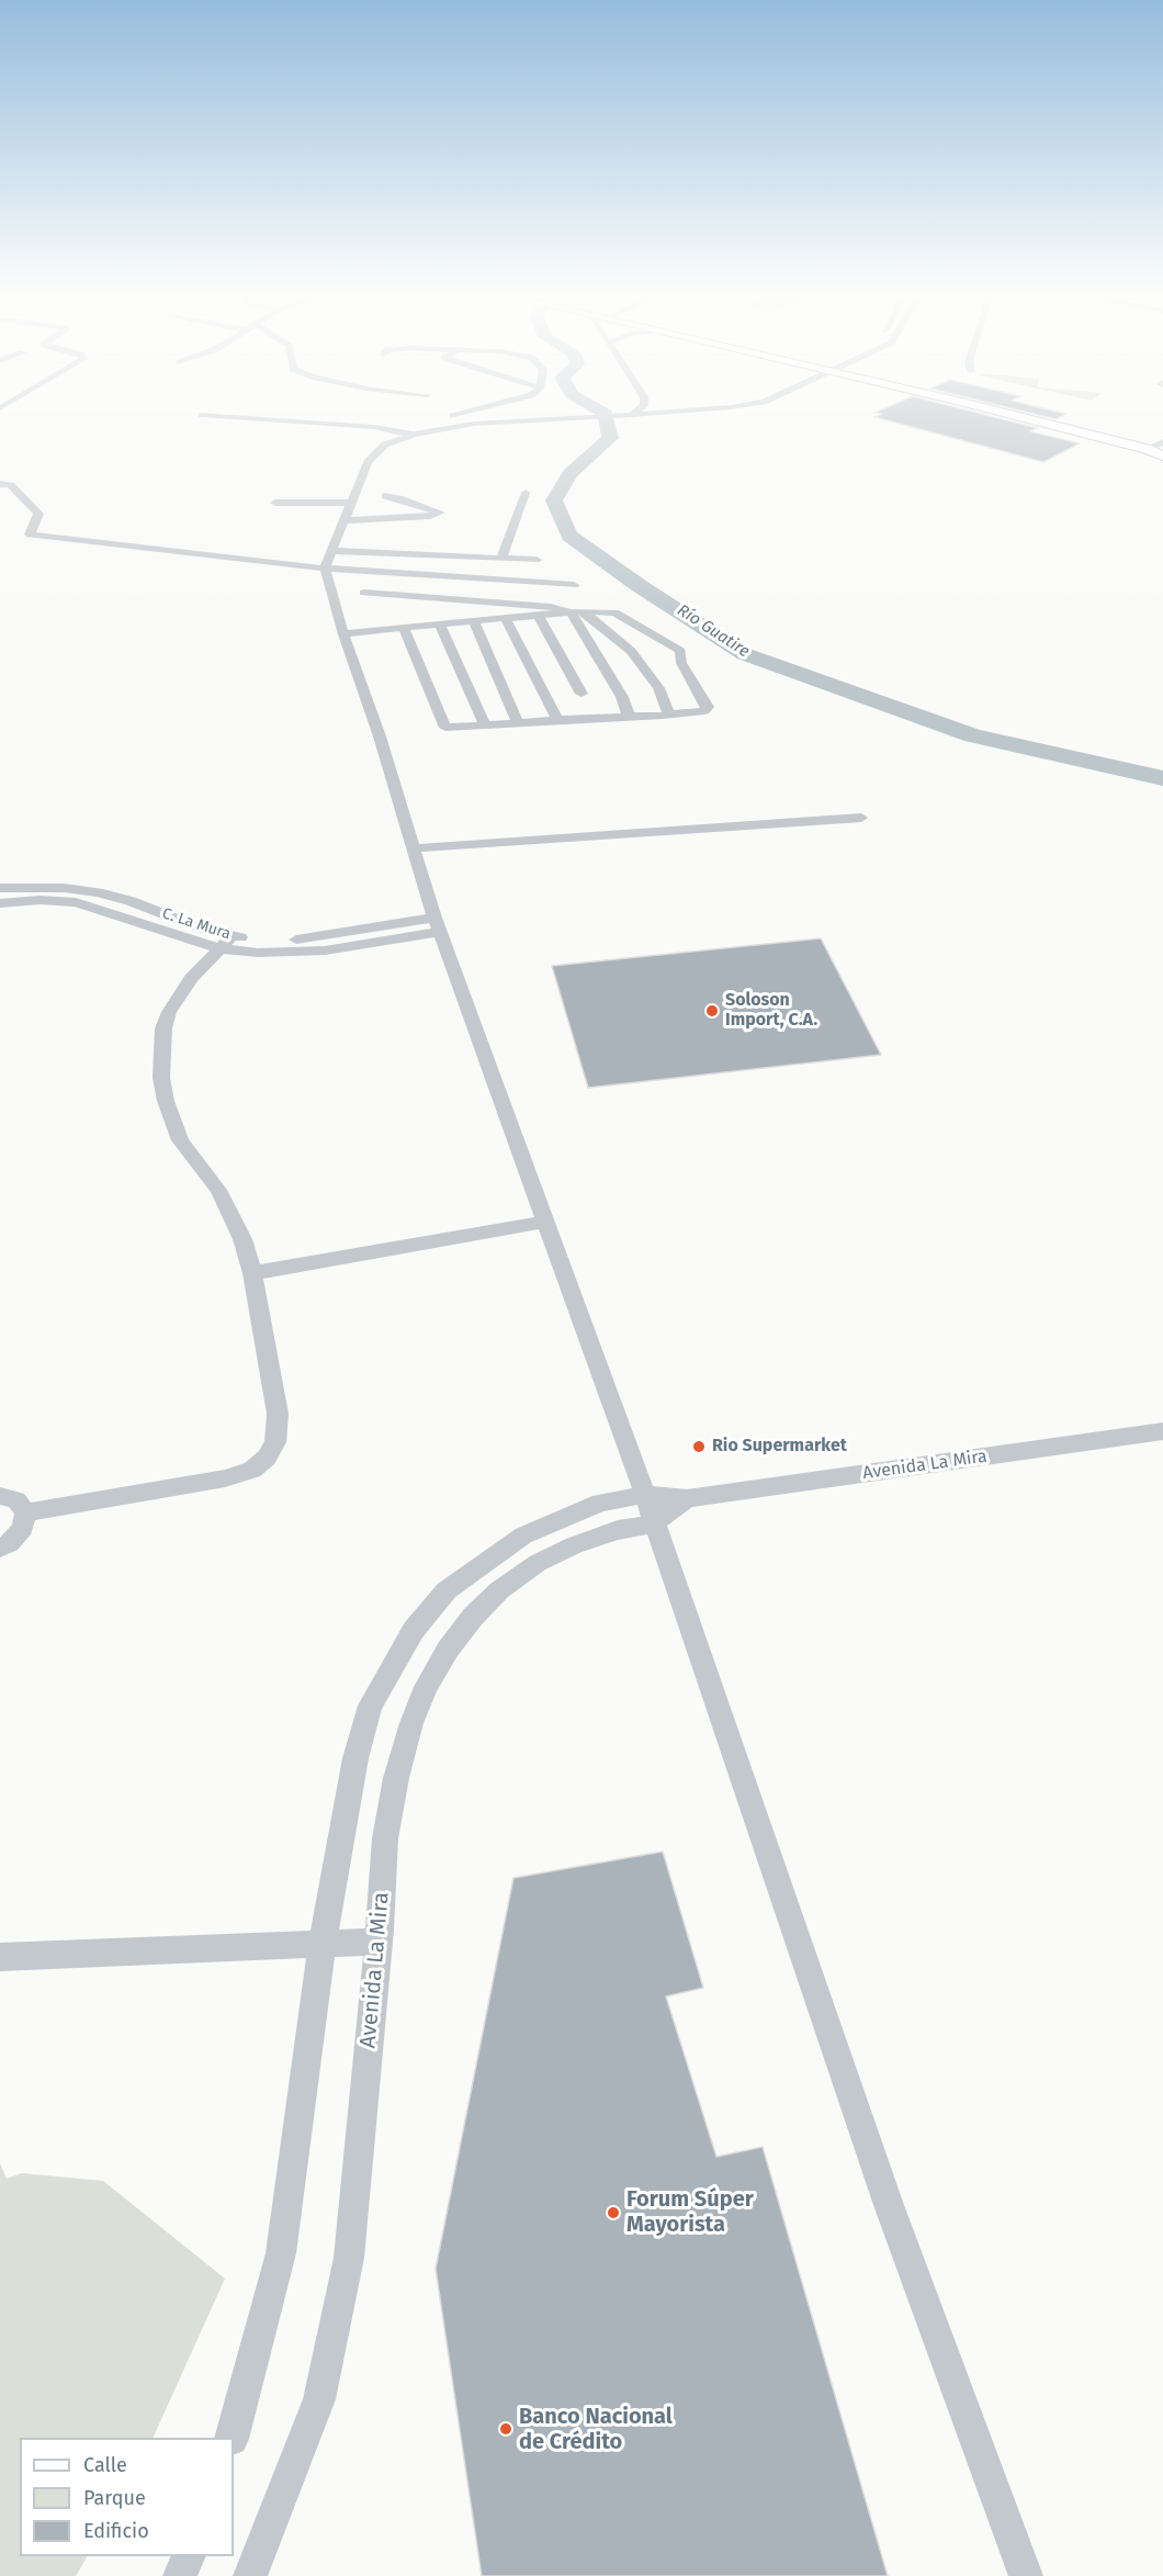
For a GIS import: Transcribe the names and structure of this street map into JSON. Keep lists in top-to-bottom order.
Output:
{
  "streets": {
    "street": ["C. La Mura", "Avenida La Mira"]
  },
  "water": ["Río Guatire"],
  "places": [
    "Soloson Import, C.A.",
    "Rio Supermarket",
    "Forum Súper Mayorista",
    "Banco Nacional de Crédito"
  ],
  "legend": ["Calle", "Parque", "Edificio"]
}
